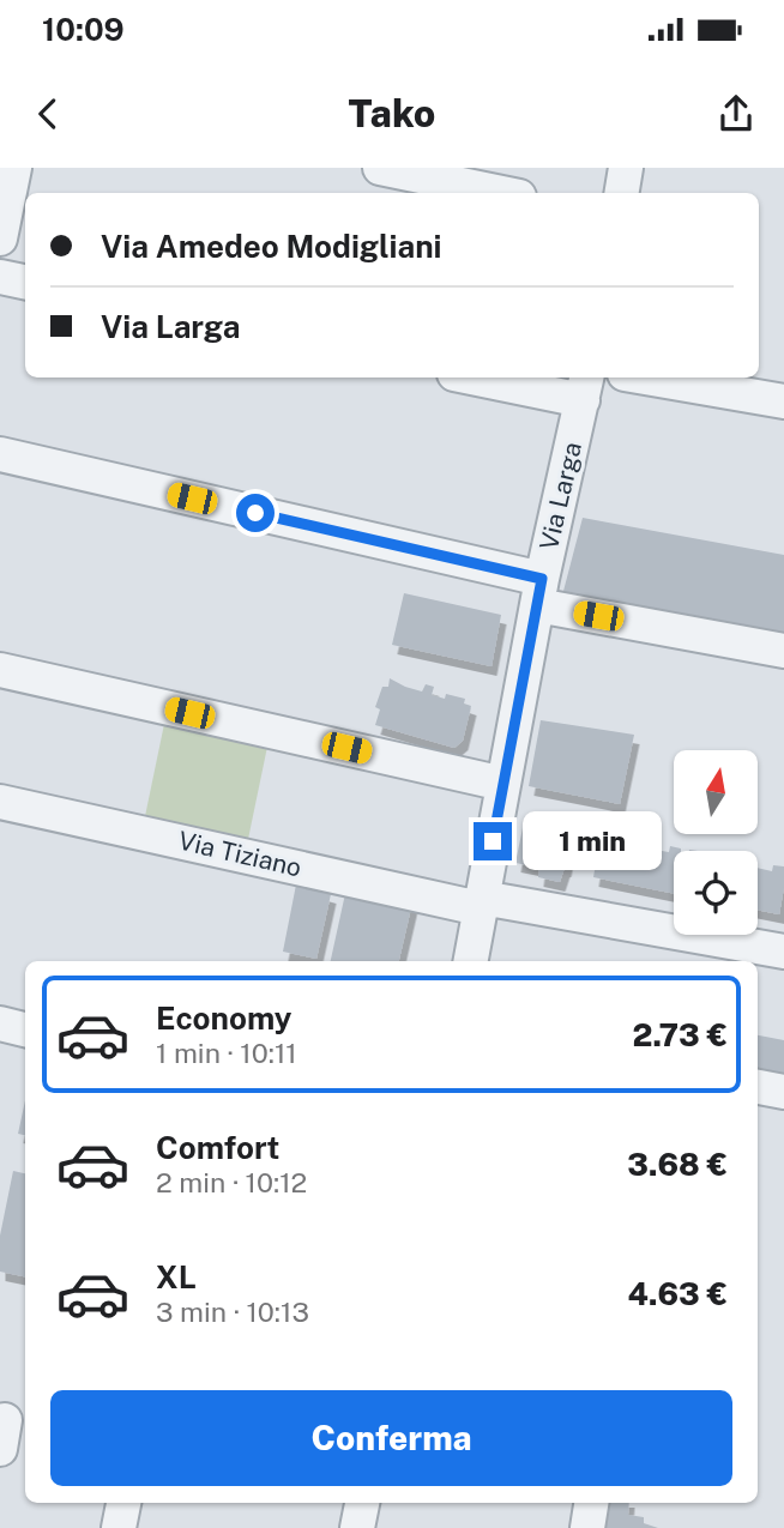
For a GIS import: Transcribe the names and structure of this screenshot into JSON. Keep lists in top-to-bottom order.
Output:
{
  "streets": {
    "street": ["Via Larga", "Via Tiziano"]
  },
  "crossings": [
    ["Via Larga", "Via Tiziano"]
  ],
  "north": "top",
  "page": {
    "status": "10:09",
    "header": "Tako",
    "banner": ["Via Amedeo Modigliani", "Via Larga"],
    "bubble": "1 min",
    "list": [
      {
        "name": "Economy",
        "note": "1 min · 10:11",
        "value": "2.73 €"
      },
      {
        "name": "Comfort",
        "note": "2 min · 10:12",
        "value": "3.68 €"
      },
      {
        "name": "XL",
        "note": "3 min · 10:13",
        "value": "4.63 €"
      }
    ],
    "buttons": "Conferma"
  }
}
